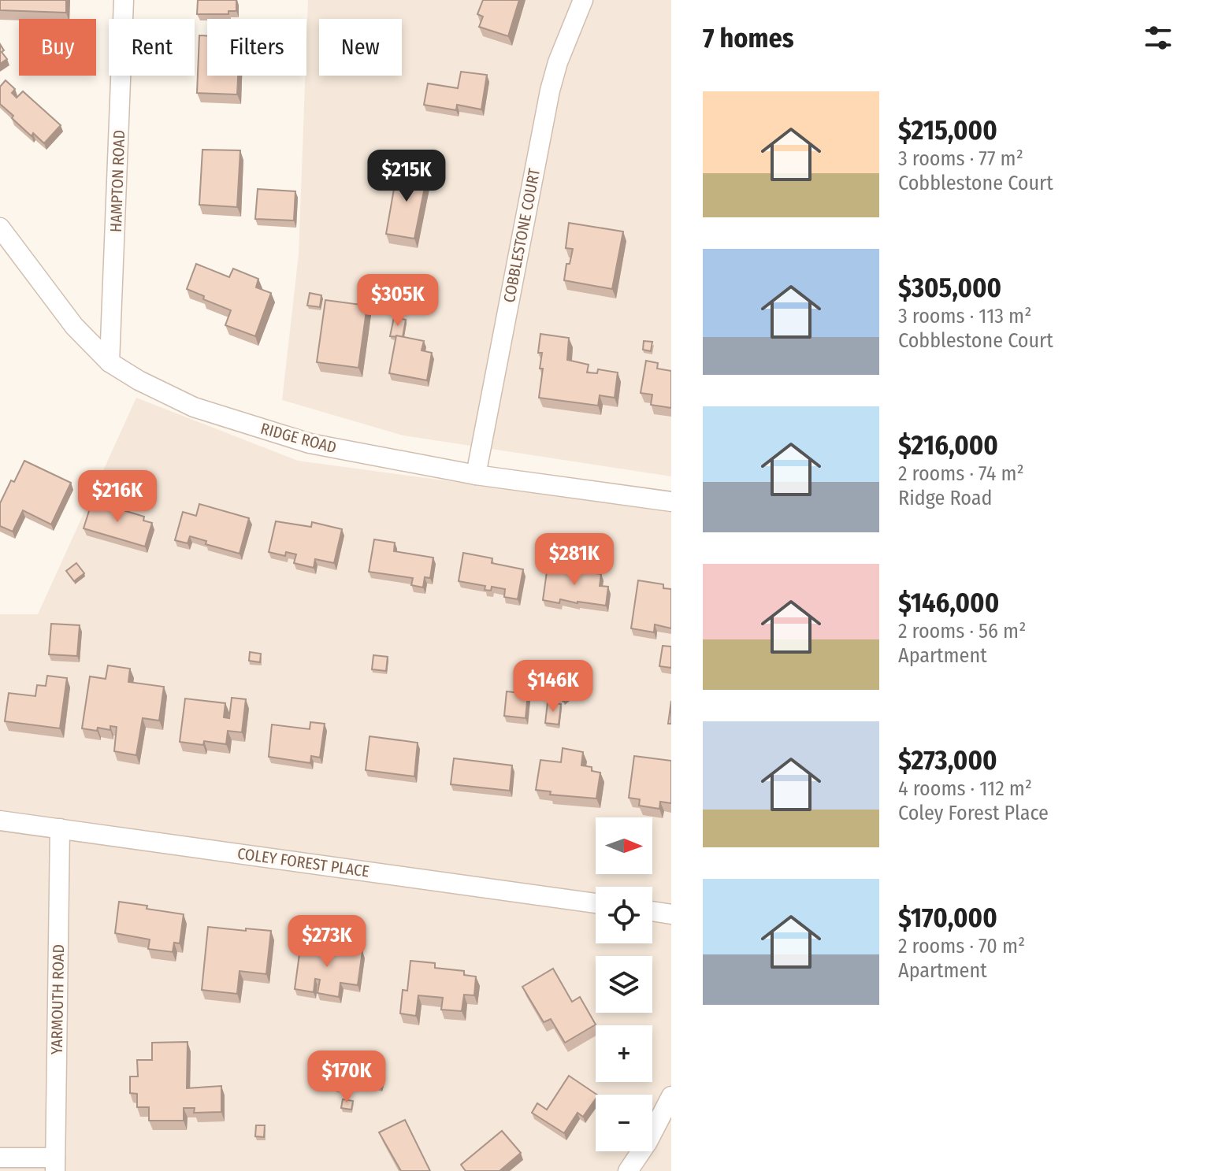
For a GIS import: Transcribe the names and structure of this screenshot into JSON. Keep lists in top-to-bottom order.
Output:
{
  "streets": {
    "street": [
      "HAMPTON ROAD",
      "COBBLESTONE COURT",
      "RIDGE ROAD",
      "COLEY FOREST PLACE",
      "YARMOUTH ROAD"
    ]
  },
  "crossings": [
    ["HAMPTON ROAD", "RIDGE ROAD"],
    ["COBBLESTONE COURT", "RIDGE ROAD"],
    ["COLEY FOREST PLACE", "YARMOUTH ROAD"]
  ],
  "north": "right",
  "page": {
    "heading": "7 homes",
    "chip": [
      "Buy",
      "Rent",
      "Filters",
      "New"
    ],
    "list": [
      {
        "name": "$215,000",
        "note": "3 rooms · 77 m² · Cobblestone Court"
      },
      {
        "name": "$305,000",
        "note": "3 rooms · 113 m² · Cobblestone Court"
      },
      {
        "name": "$216,000",
        "note": "2 rooms · 74 m² · Ridge Road"
      },
      {
        "name": "$146,000",
        "note": "2 rooms · 56 m² · Apartment"
      },
      {
        "name": "$273,000",
        "note": "4 rooms · 112 m² · Coley Forest Place"
      },
      {
        "name": "$170,000",
        "note": "2 rooms · 70 m² · Apartment"
      }
    ],
    "price": [
      "$215K",
      "$305K",
      "$216K",
      "$281K",
      "$146K",
      "$273K",
      "$170K"
    ],
    "map_buttons": ["+", "−"]
  }
}
